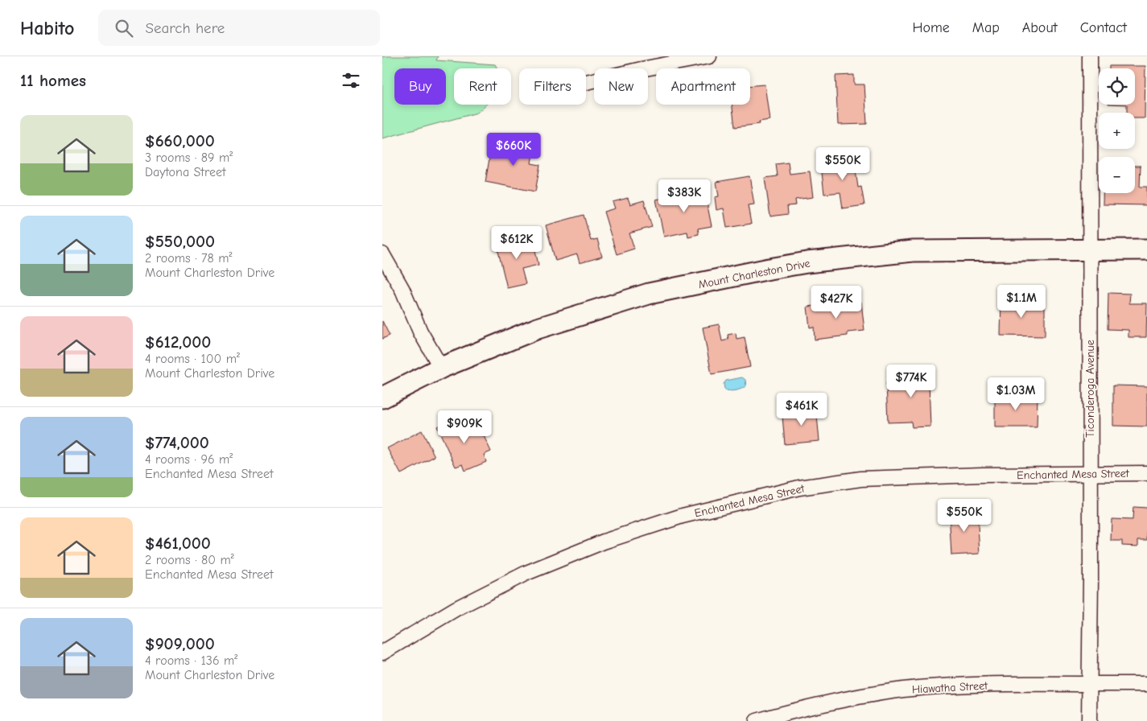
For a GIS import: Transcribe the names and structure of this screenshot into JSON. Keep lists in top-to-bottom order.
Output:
{
  "streets": {
    "street": [
      "Mount Charleston Drive",
      "Ticonderoga Avenue",
      "Enchanted Mesa Street",
      "Hiawatha Street"
    ]
  },
  "crossings": [
    ["Mount Charleston Drive", "Ticonderoga Avenue"],
    ["Ticonderoga Avenue", "Enchanted Mesa Street"],
    ["Ticonderoga Avenue", "Hiawatha Street"]
  ],
  "page": {
    "header": "Habito",
    "search": "Search here",
    "nav": [
      "Home",
      "Map",
      "About",
      "Contact"
    ],
    "heading": "11 homes",
    "map_buttons": ["+", "−"],
    "chip": [
      "Buy",
      "Rent",
      "Filters",
      "New",
      "Apartment"
    ],
    "list": [
      {
        "name": "$660,000",
        "note": "3 rooms · 89 m² · Daytona Street"
      },
      {
        "name": "$550,000",
        "note": "2 rooms · 78 m² · Mount Charleston Drive"
      },
      {
        "name": "$612,000",
        "note": "4 rooms · 100 m² · Mount Charleston Drive"
      },
      {
        "name": "$774,000",
        "note": "4 rooms · 96 m² · Enchanted Mesa Street"
      },
      {
        "name": "$461,000",
        "note": "2 rooms · 80 m² · Enchanted Mesa Street"
      },
      {
        "name": "$909,000",
        "note": "4 rooms · 136 m² · Mount Charleston Drive"
      }
    ],
    "price": [
      "$660K",
      "$550K",
      "$383K",
      "$612K",
      "$1.1M",
      "$427K",
      "$774K",
      "$1.03M",
      "$461K",
      "$909K",
      "$550K"
    ]
  }
}
